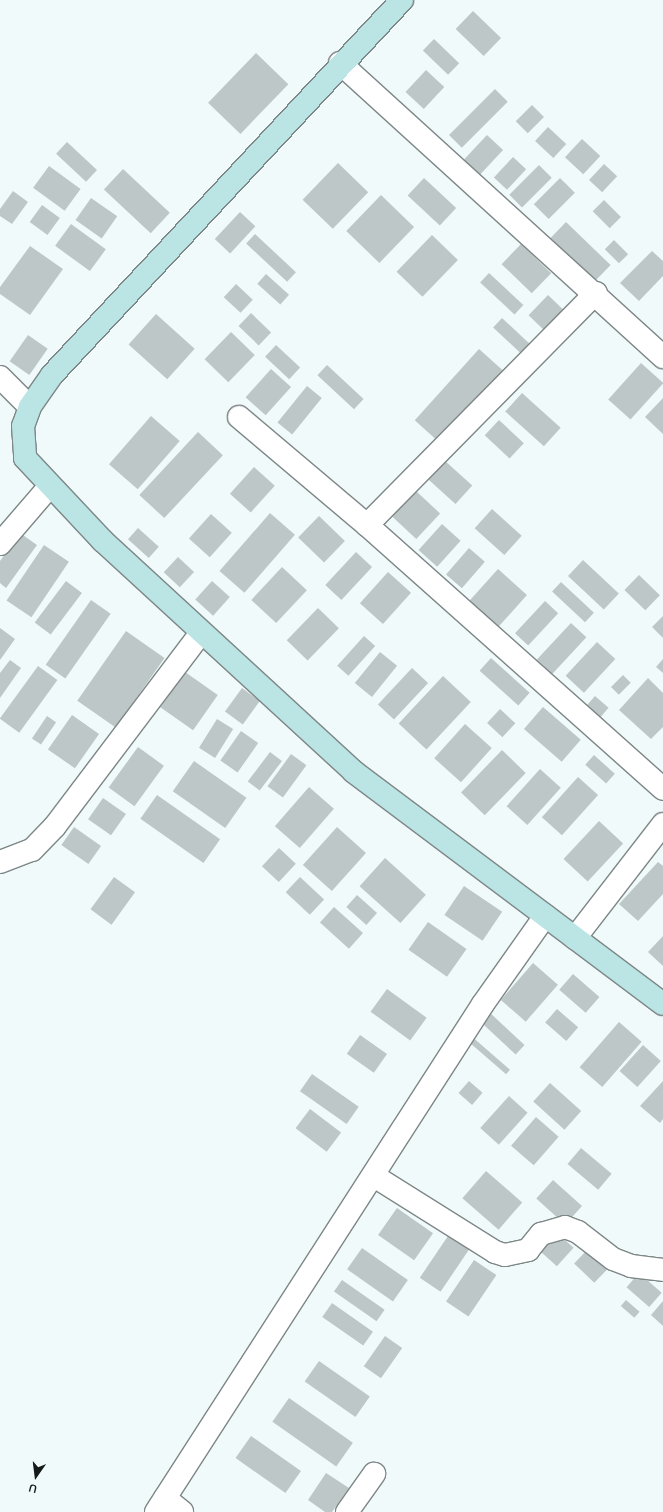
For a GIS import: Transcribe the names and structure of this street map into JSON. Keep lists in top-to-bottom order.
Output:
{
  "north": "bottom"
}
